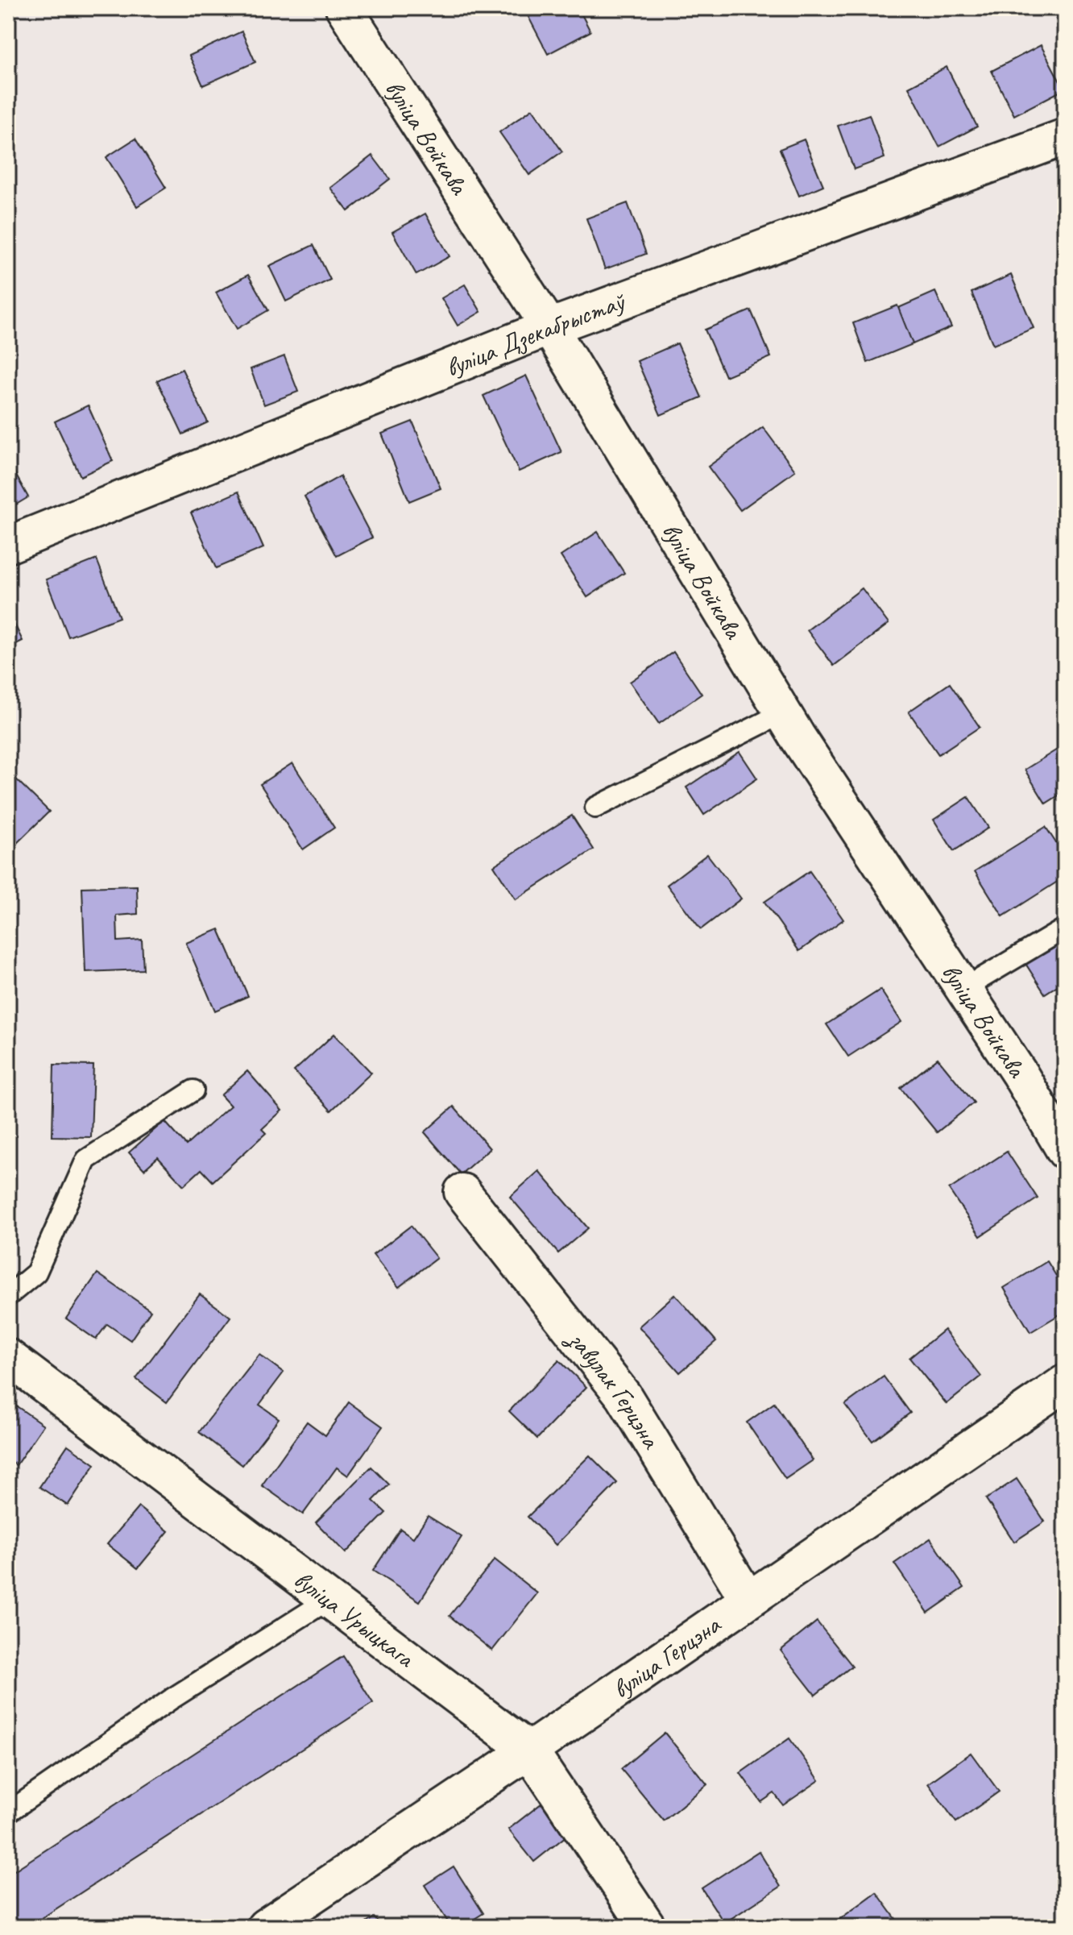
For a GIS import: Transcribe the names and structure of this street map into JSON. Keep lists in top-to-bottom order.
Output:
{
  "streets": {
    "street": [
      "вуліца Войкава",
      "вуліца Дзекабрыстаў",
      "завулак Герцэна",
      "вуліца Урыцкага",
      "вуліца Герцэна"
    ]
  },
  "crossings": [
    ["вуліца Войкава", "вуліца Дзекабрыстаў"],
    ["завулак Герцэна", "вуліца Герцэна"],
    ["вуліца Урыцкага", "вуліца Герцэна"]
  ]
}
